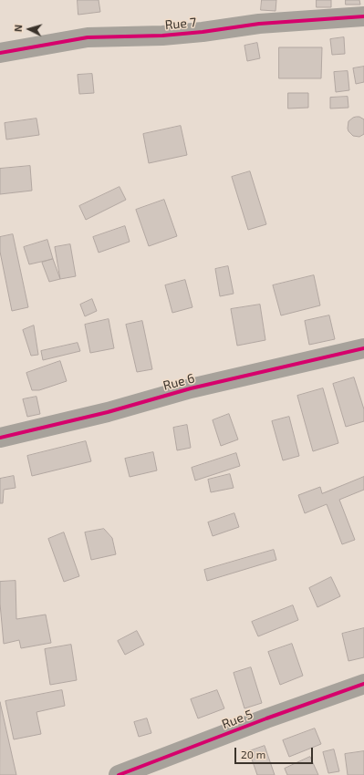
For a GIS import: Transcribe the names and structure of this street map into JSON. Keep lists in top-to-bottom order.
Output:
{
  "streets": {
    "street": ["Rue 7", "Rue 6", "Rue 5"]
  },
  "scale_bar": "20 m",
  "north": "left"
}
